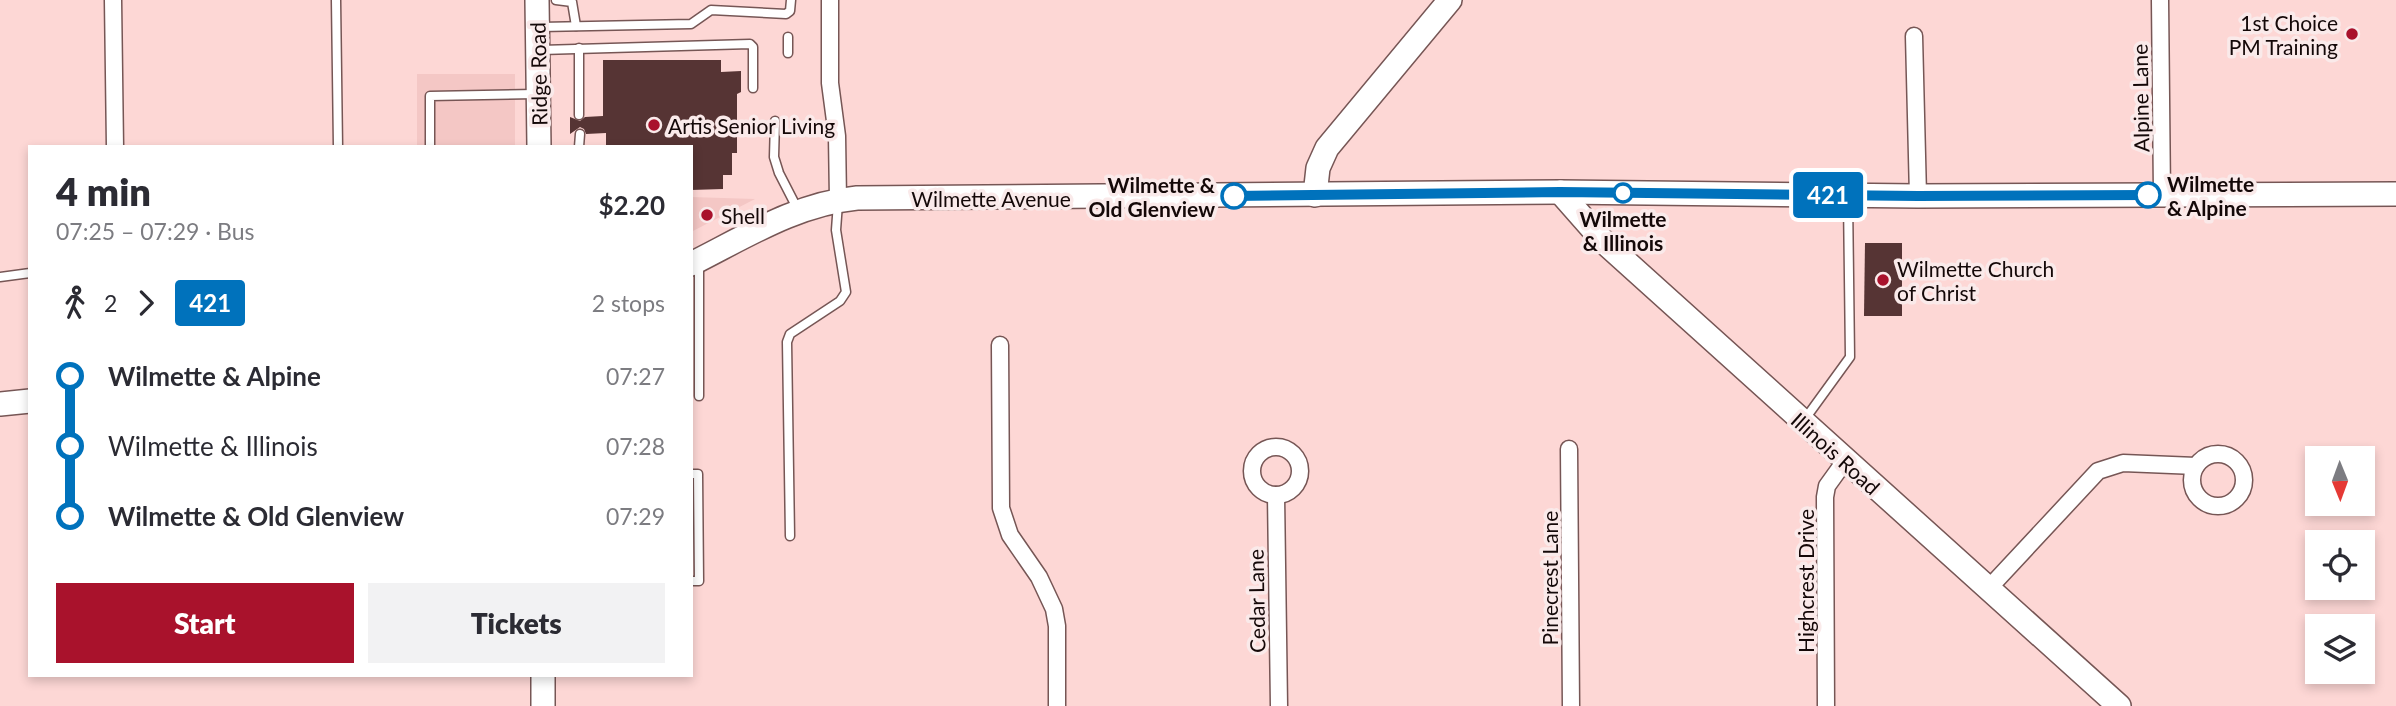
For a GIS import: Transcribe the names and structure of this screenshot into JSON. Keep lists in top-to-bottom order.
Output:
{
  "streets": {
    "street": [
      "Ridge Road",
      "Alpine Lane",
      "Wilmette Avenue",
      "Illinois Road",
      "Pinecrest Lane",
      "Highcrest Drive",
      "Cedar Lane"
    ]
  },
  "crossings": [
    ["Alpine Lane", "Wilmette Avenue"],
    ["Wilmette Avenue", "Illinois Road"],
    ["Illinois Road", "Highcrest Drive"]
  ],
  "places": [
    "1st Choice PM Training",
    "Artis Senior Living",
    "Wilmette & Illinois",
    "Wilmette & Alpine",
    "Wilmette & Old Glenview",
    "Shell",
    "Wilmette Church of Christ"
  ],
  "lines": ["bus line 421"],
  "north": "bottom",
  "page": {
    "on_map": "421",
    "heading": ["4 min", "07:25 – 07:29 · Bus", "$2.20"],
    "legs": ["2", "421", "2 stops"],
    "list": [
      {
        "name": "Wilmette & Alpine",
        "value": "07:27"
      },
      {
        "name": "Wilmette & Illinois",
        "value": "07:28"
      },
      {
        "name": "Wilmette & Old Glenview",
        "value": "07:29"
      }
    ],
    "buttons": ["Start", "Tickets"]
  }
}
